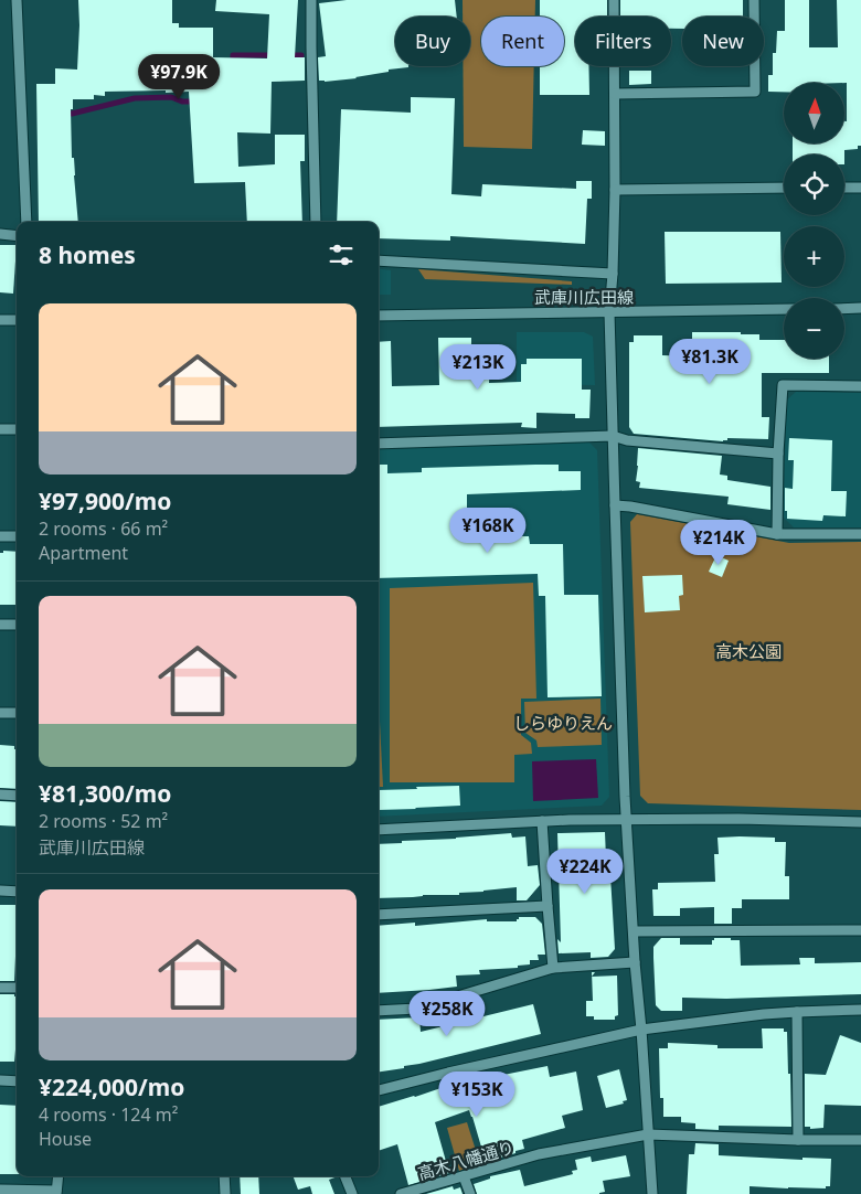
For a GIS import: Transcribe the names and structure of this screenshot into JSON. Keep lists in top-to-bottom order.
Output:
{
  "streets": {
    "street": ["武庫川広田線", "高木八幡通り"]
  },
  "parks": ["高木公園", "しらゆりえん"],
  "north": "top",
  "page": {
    "chip": [
      "Buy",
      "Rent",
      "Filters",
      "New"
    ],
    "price": [
      "¥97.9K",
      "¥81.3K",
      "¥213K",
      "¥168K",
      "¥214K",
      "¥224K",
      "¥258K",
      "¥153K"
    ],
    "map_buttons": ["+", "−"],
    "heading": "8 homes",
    "list": [
      {
        "name": "¥97,900/mo",
        "note": "2 rooms · 66 m² · Apartment"
      },
      {
        "name": "¥81,300/mo",
        "note": "2 rooms · 52 m² · 武庫川広田線"
      },
      {
        "name": "¥224,000/mo",
        "note": "4 rooms · 124 m² · House"
      }
    ]
  }
}
